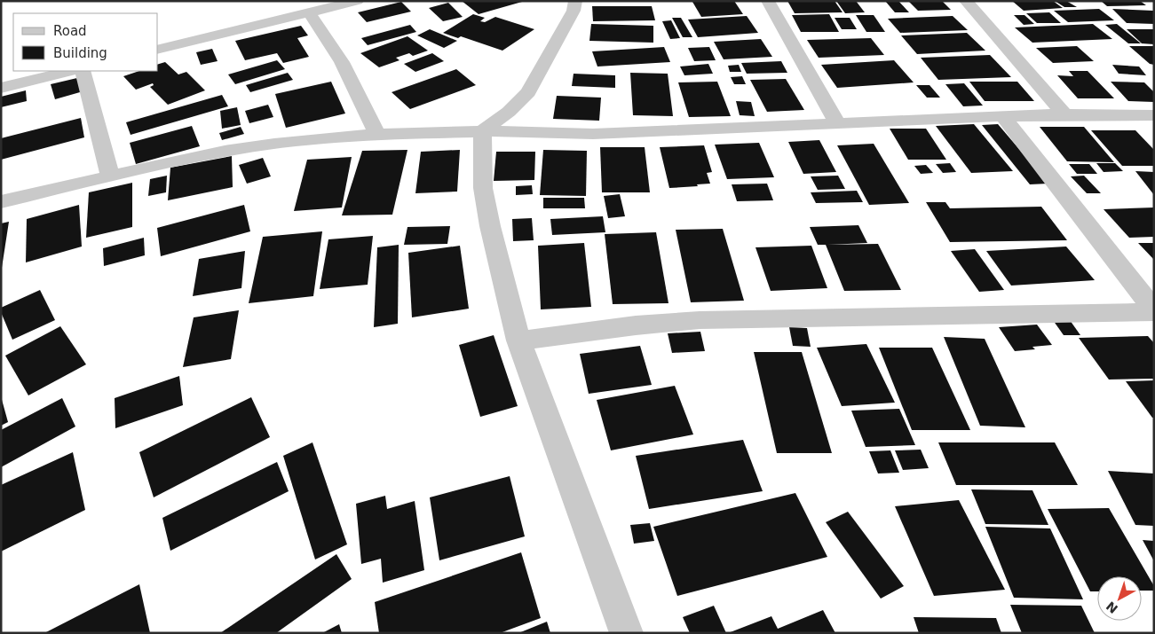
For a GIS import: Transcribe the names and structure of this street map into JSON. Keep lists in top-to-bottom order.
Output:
{
  "legend": ["Road", "Building"],
  "north": "bottom left"
}
